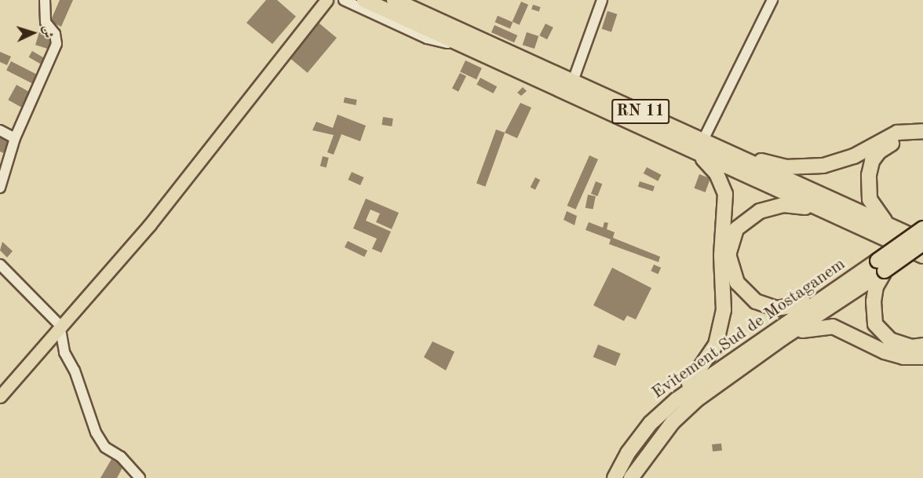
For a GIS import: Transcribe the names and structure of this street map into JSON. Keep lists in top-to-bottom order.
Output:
{
  "streets": {
    "highway": ["RN 11", "Evitement Sud de Mostaganem"]
  },
  "crossings": [
    ["RN 11", "Evitement Sud de Mostaganem"]
  ],
  "north": "right"
}
